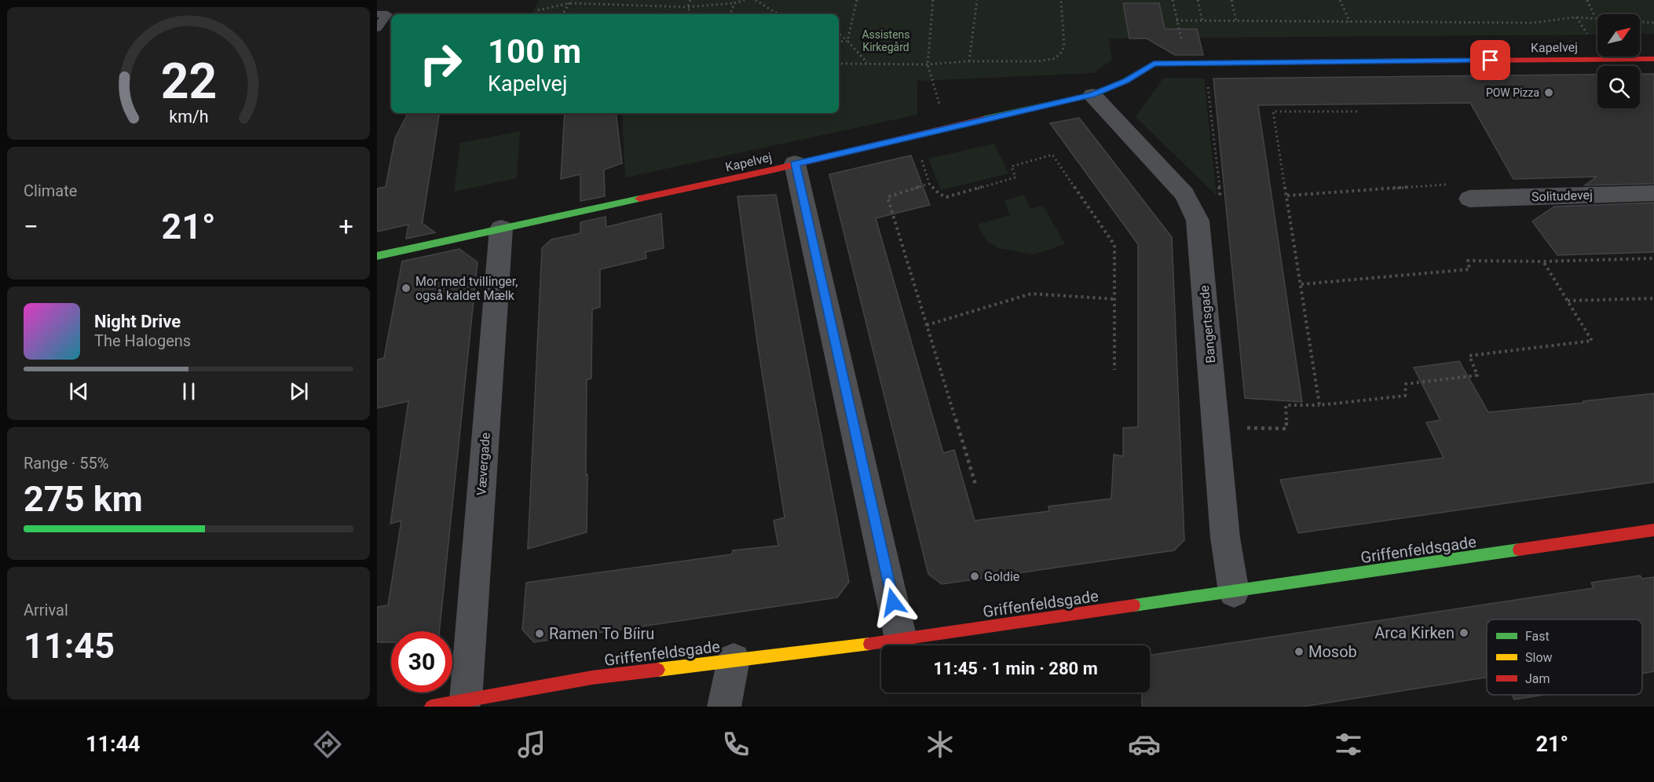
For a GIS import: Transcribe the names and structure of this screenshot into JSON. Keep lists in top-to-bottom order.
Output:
{
  "streets": {
    "street": [
      "Kapelvej",
      "Solitudevej",
      "Bangertsgade",
      "Vævergade",
      "Griffenfeldsgade"
    ]
  },
  "crossings": [
    ["Kapelvej", "Bangertsgade"],
    ["Kapelvej", "Vævergade"],
    ["Bangertsgade", "Griffenfeldsgade"],
    ["Vævergade", "Griffenfeldsgade"]
  ],
  "parks": ["Assistens Kirkegård"],
  "places": [
    "POW Pizza",
    "Mor med tvillinger, også kaldet Mælk",
    "Goldie",
    "Arca Kirken",
    "Ramen To Bíiru",
    "Mosob"
  ],
  "legend": ["Fast", "Slow", "Jam"],
  "north": "top right",
  "page": {
    "turn": ["100 m", "Kapelvej"],
    "tile": [
      "Climate",
      ["Range · 55%", "275 km"],
      ["Arrival", "11:45"]
    ],
    "heat": ["−", "21°", "+"],
    "song": ["Night Drive", "The Halogens"],
    "limit": "30",
    "trip": "11:45 · 1 min · 280 m",
    "tabs": ["11:44", "21°"],
    "gauge": ["22", "km/h"]
  }
}
